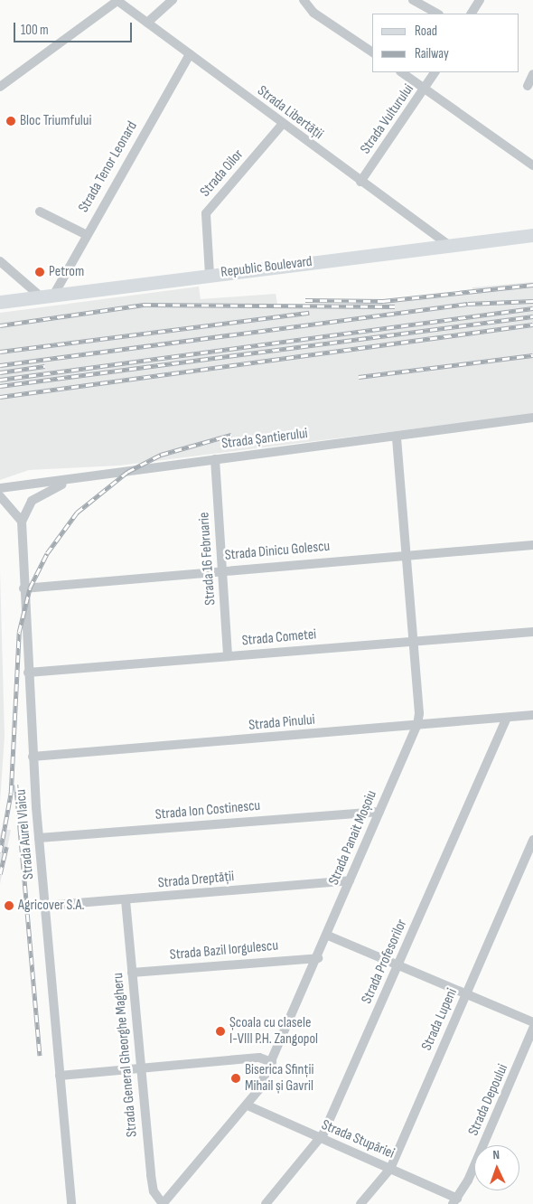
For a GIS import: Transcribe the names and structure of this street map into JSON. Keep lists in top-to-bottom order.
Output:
{
  "streets": {
    "main road": ["Republic Boulevard"],
    "street": [
      "Strada Libertății",
      "Strada Vulturului",
      "Strada Tenor Leonard",
      "Strada Oilor",
      "Strada Șantierului",
      "Strada Dinicu Golescu",
      "Strada 16 Februarie",
      "Strada Cometei",
      "Strada Pinului",
      "Strada Ion Costinescu",
      "Strada Aurel Vlaicu",
      "Strada Panait Moșoiu",
      "Strada Dreptății",
      "Strada Bazil Iorgulescu",
      "Strada Profesorilor",
      "Strada Lupeni",
      "Strada General Gheorghe Magheru",
      "Strada Depoului",
      "Strada Stupăriei"
    ]
  },
  "crossings": [
    ["Strada Libertății", "Strada Vulturului"],
    ["Strada Libertății", "Strada Tenor Leonard"],
    ["Strada Libertății", "Strada Oilor"],
    ["Strada Libertății", "Republic Boulevard"],
    ["Strada Tenor Leonard", "Republic Boulevard"],
    ["Strada Oilor", "Republic Boulevard"],
    ["Strada Șantierului", "Strada 16 Februarie"],
    ["Strada Șantierului", "Strada Panait Moșoiu"],
    ["Strada Dinicu Golescu", "Strada 16 Februarie"],
    ["Strada Dinicu Golescu", "Strada Aurel Vlaicu"],
    ["Strada Dinicu Golescu", "Strada Panait Moșoiu"],
    ["Strada 16 Februarie", "Strada Cometei"],
    ["Strada Cometei", "Strada Aurel Vlaicu"],
    ["Strada Cometei", "Strada Panait Moșoiu"],
    ["Strada Pinului", "Strada Aurel Vlaicu"],
    ["Strada Pinului", "Strada Panait Moșoiu"],
    ["Strada Pinului", "Strada Profesorilor"],
    ["Strada Ion Costinescu", "Strada Aurel Vlaicu"],
    ["Strada Ion Costinescu", "Strada Panait Moșoiu"],
    ["Strada Aurel Vlaicu", "Strada Dreptății"],
    ["Strada Panait Moșoiu", "Strada Dreptății"],
    ["Strada Panait Moșoiu", "Strada Bazil Iorgulescu"],
    ["Strada Panait Moșoiu", "Strada General Gheorghe Magheru"],
    ["Strada Panait Moșoiu", "Strada Stupăriei"],
    ["Strada Dreptății", "Strada General Gheorghe Magheru"],
    ["Strada Bazil Iorgulescu", "Strada General Gheorghe Magheru"],
    ["Strada Profesorilor", "Strada Stupăriei"],
    ["Strada Lupeni", "Strada Stupăriei"],
    ["Strada Depoului", "Strada Stupăriei"]
  ],
  "places": [
    "Bloc Triumfului",
    "Petrom",
    "Agricover S.A.",
    "Școala cu clasele I-VIII P.H. Zangopol",
    "Biserica Sfinții Mihail și Gavril"
  ],
  "legend": ["Road", "Railway"],
  "scale_bar": "100 m",
  "north": "top"
}
